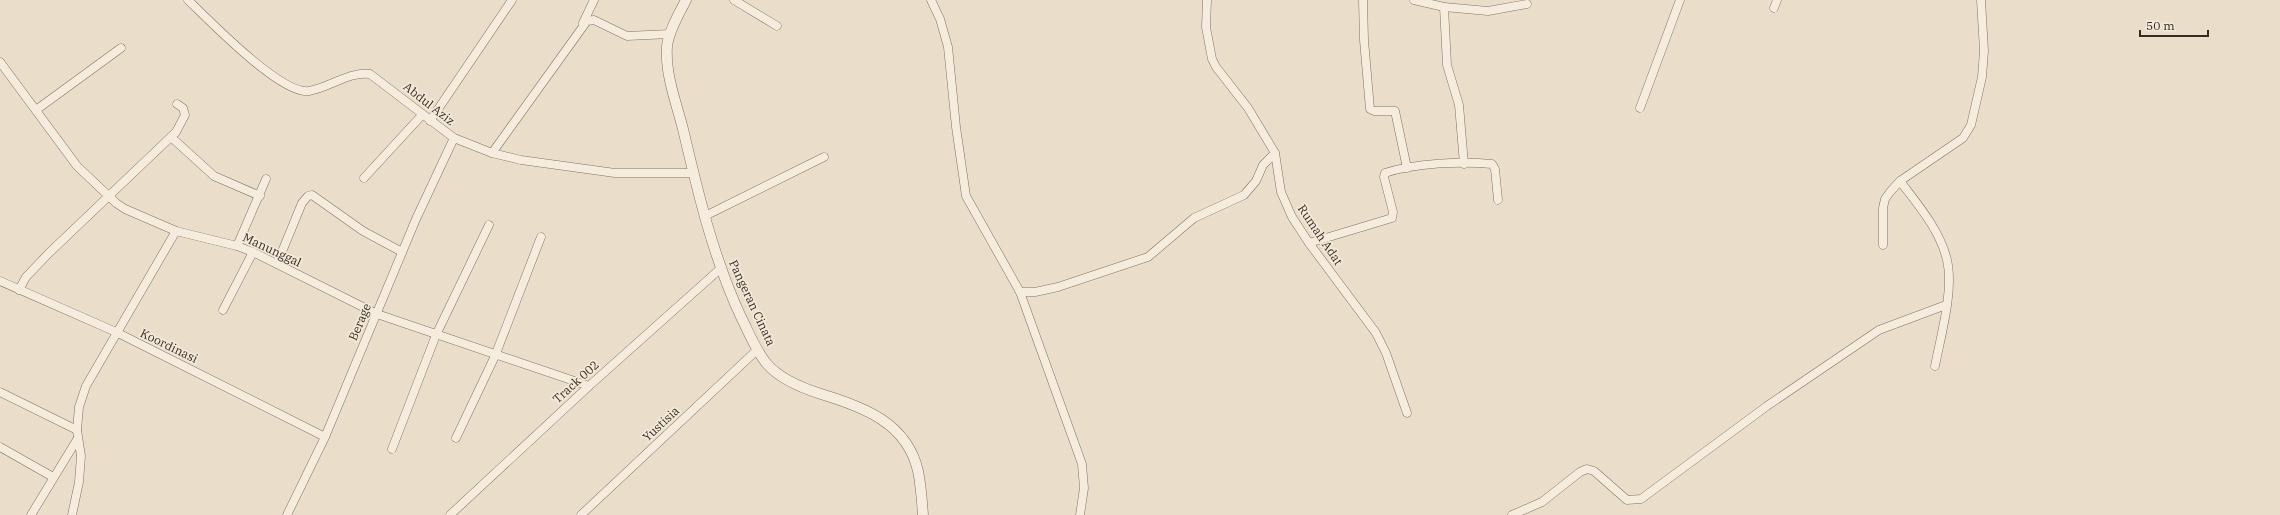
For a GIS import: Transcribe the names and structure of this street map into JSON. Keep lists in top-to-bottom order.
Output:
{
  "streets": {
    "street": [
      "Abdul Aziz",
      "Rumah Adat",
      "Manunggal",
      "Pangeran Cinata",
      "Berage",
      "Koordinasi",
      "Track 002",
      "Yustisia"
    ]
  },
  "crossings": [
    ["Abdul Aziz", "Pangeran Cinata"],
    ["Abdul Aziz", "Berage"],
    ["Manunggal", "Berage"],
    ["Manunggal", "Track 002"],
    ["Pangeran Cinata", "Track 002"],
    ["Pangeran Cinata", "Yustisia"],
    ["Berage", "Koordinasi"]
  ],
  "scale_bar": "50 m"
}
